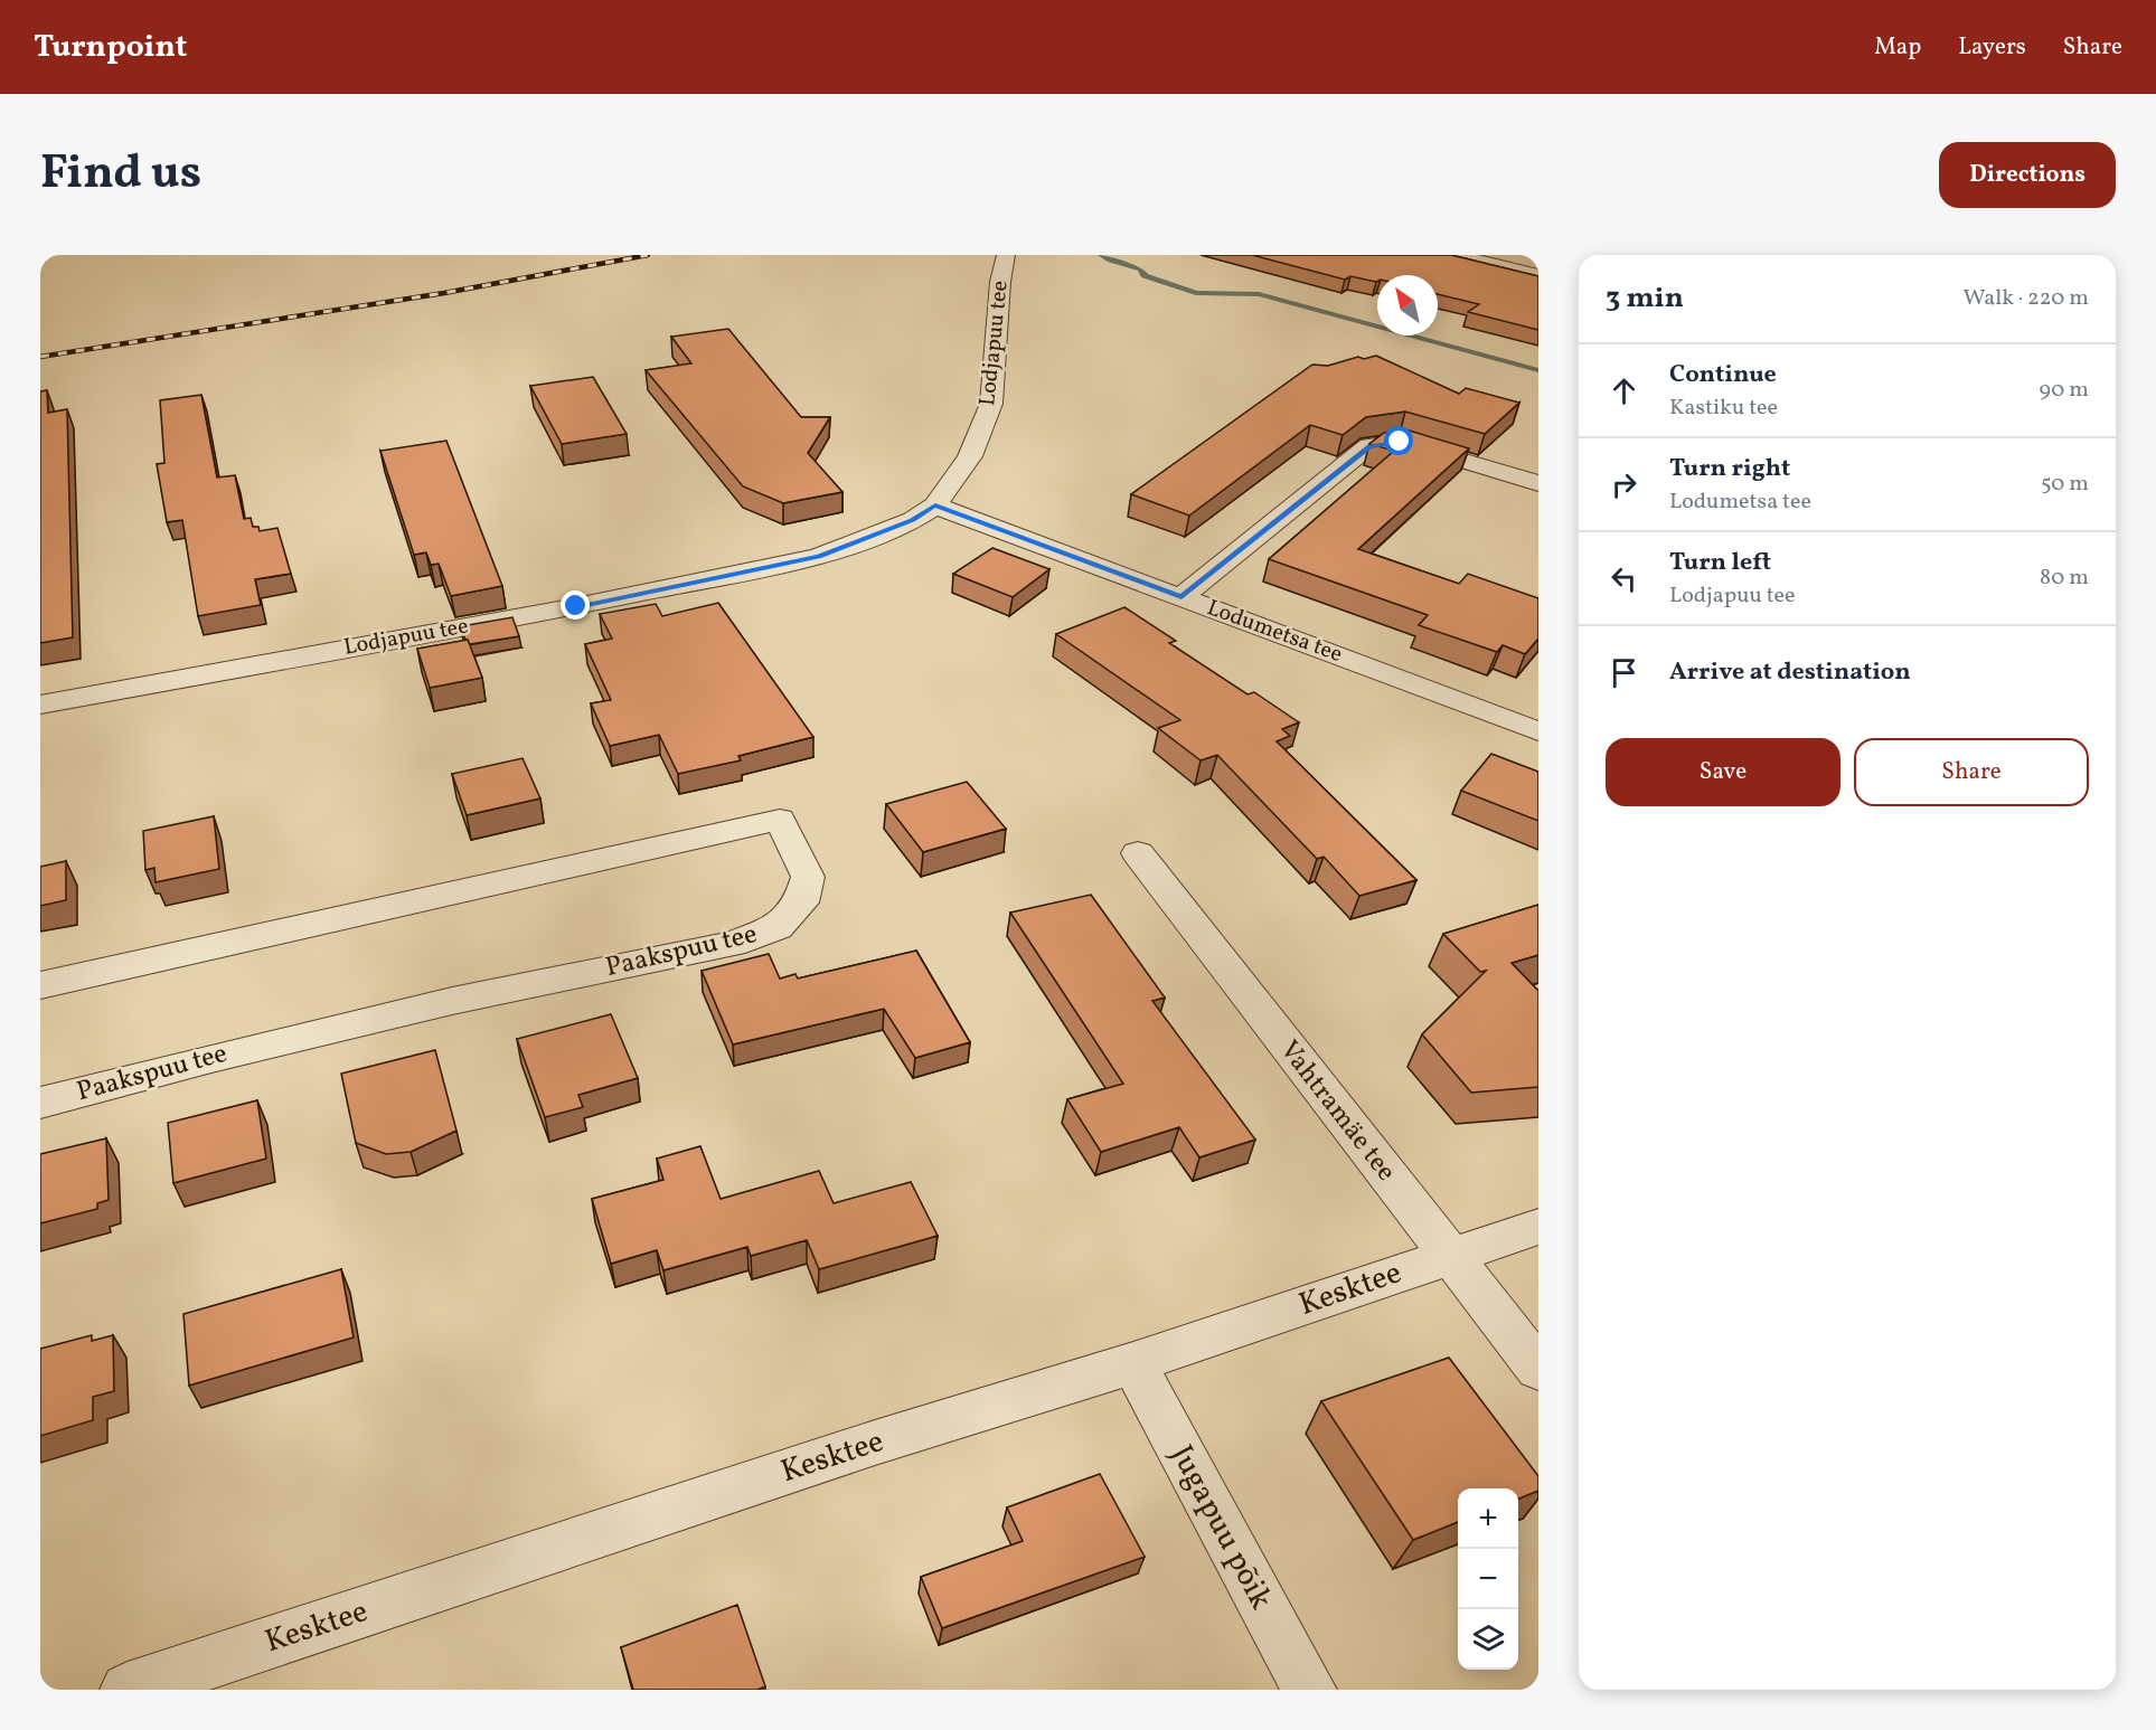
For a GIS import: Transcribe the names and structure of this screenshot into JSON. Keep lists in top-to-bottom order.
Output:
{
  "streets": {
    "street": [
      "Lodjapuu tee",
      "Lodumetsa tee",
      "Paakspuu tee",
      "Vahtramäe tee",
      "Kesktee",
      "Jugapuu põik"
    ]
  },
  "crossings": [
    ["Lodjapuu tee", "Lodumetsa tee"],
    ["Vahtramäe tee", "Kesktee"],
    ["Kesktee", "Jugapuu põik"]
  ],
  "north": "top left",
  "page": {
    "header": "Turnpoint",
    "nav": ["Map", "Layers", "Share"],
    "title": "Find us",
    "buttons": [
      "Directions",
      ["Save", "Share"]
    ],
    "heading": ["3 min", "Walk · 220 m"],
    "list": [
      ["Continue", "Kastiku tee", "90 m"],
      ["Turn right", "Lodumetsa tee", "50 m"],
      ["Turn left", "Lodjapuu tee", "80 m"],
      "Arrive at destination"
    ],
    "map_buttons": ["+", "−"]
  }
}
